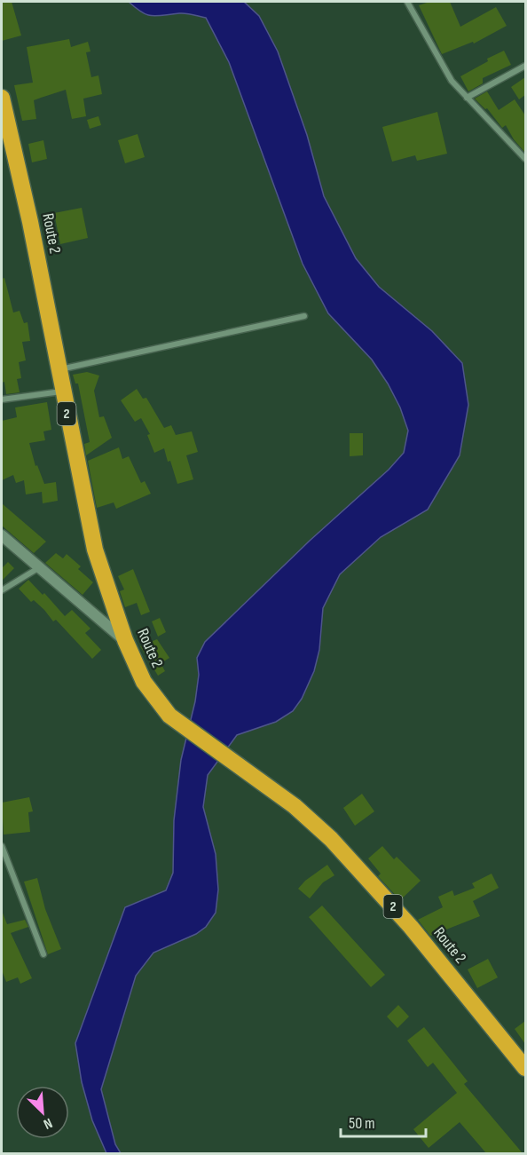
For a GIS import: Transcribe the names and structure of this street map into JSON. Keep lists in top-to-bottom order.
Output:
{
  "streets": {
    "highway": ["Route 2", "2"]
  },
  "scale_bar": "50 m",
  "north": "bottom right"
}
